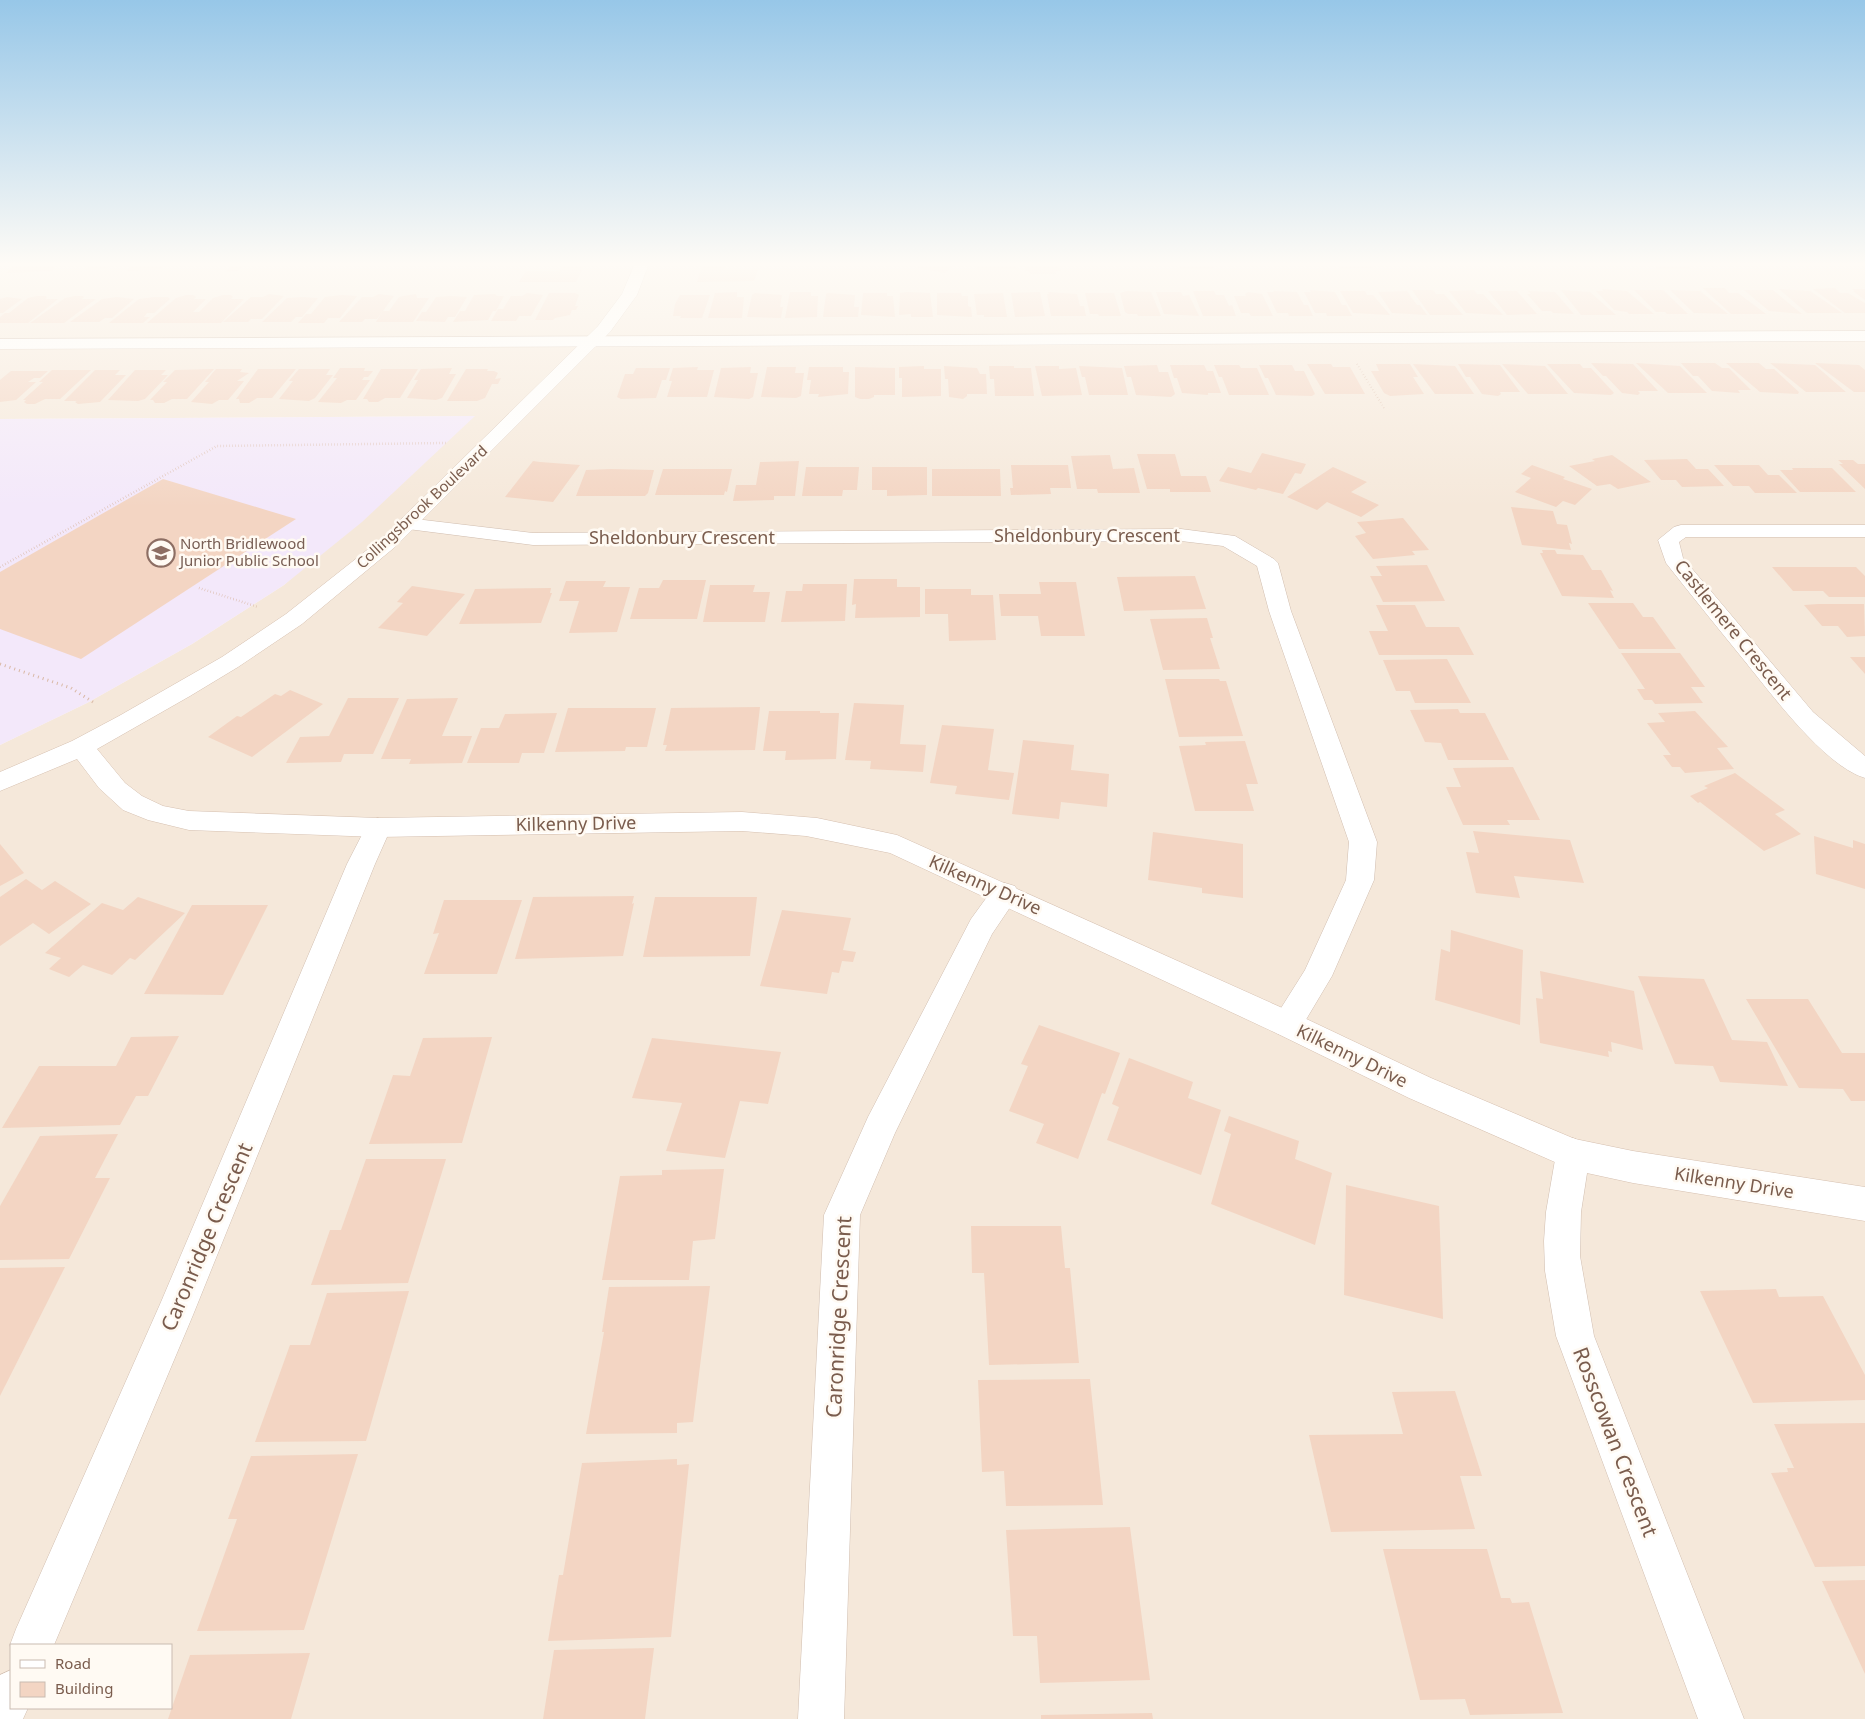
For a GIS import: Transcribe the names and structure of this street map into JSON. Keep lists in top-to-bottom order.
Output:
{
  "streets": {
    "street": [
      "Collingsbrook Boulevard",
      "Sheldonbury Crescent",
      "Castlemere Crescent",
      "Kilkenny Drive",
      "Caronridge Crescent",
      "Rosscowan Crescent"
    ]
  },
  "crossings": [
    ["Collingsbrook Boulevard", "Sheldonbury Crescent"],
    ["Collingsbrook Boulevard", "Kilkenny Drive"],
    ["Sheldonbury Crescent", "Kilkenny Drive"],
    ["Kilkenny Drive", "Caronridge Crescent"],
    ["Kilkenny Drive", "Rosscowan Crescent"]
  ],
  "places": {
    "school or university": ["North Bridlewood Junior Public School"]
  },
  "legend": ["Road", "Building"]
}
